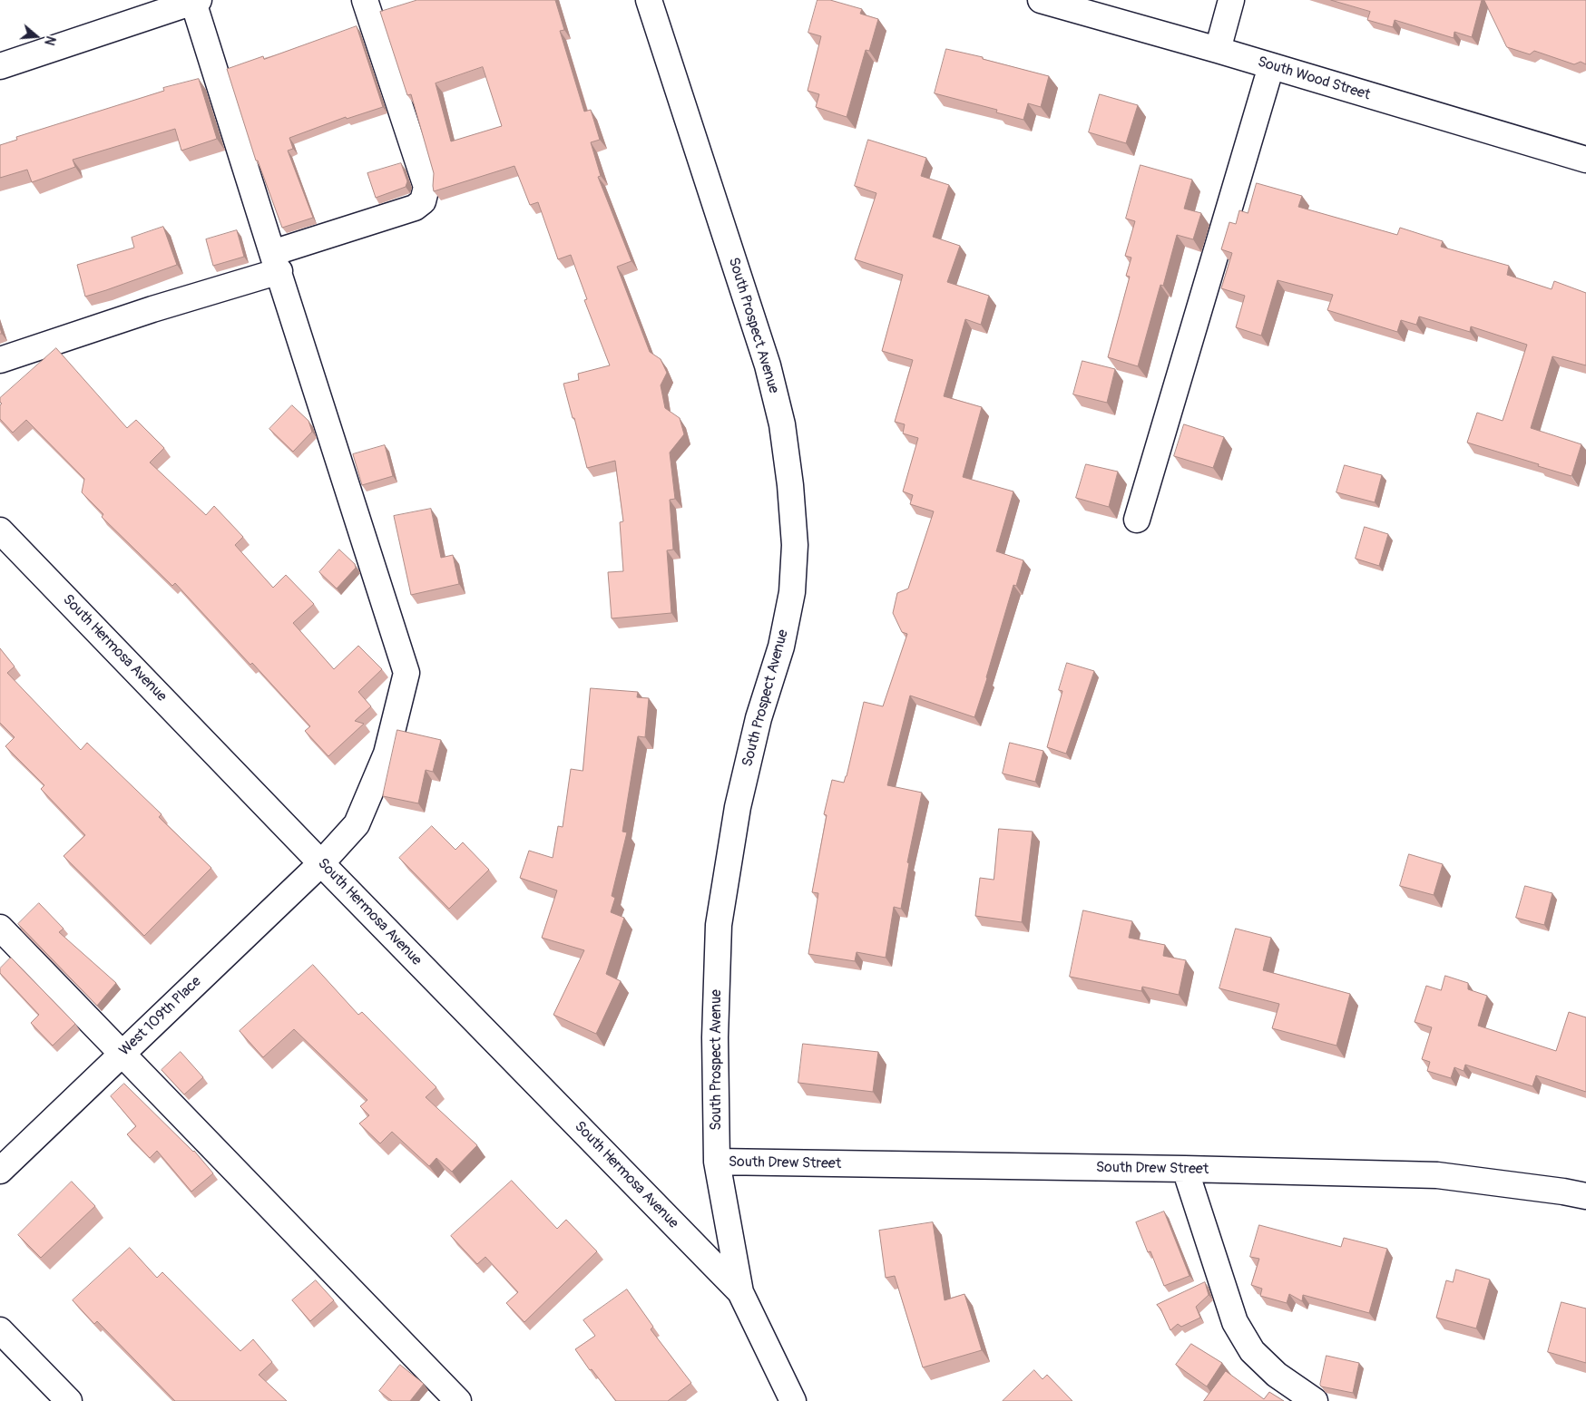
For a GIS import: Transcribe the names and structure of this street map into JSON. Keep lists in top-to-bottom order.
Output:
{
  "streets": {
    "street": [
      "South Wood Street",
      "South Prospect Avenue",
      "South Hermosa Avenue",
      "West 109th Place",
      "South Drew Street"
    ]
  },
  "crossings": [
    ["South Prospect Avenue", "South Hermosa Avenue"],
    ["South Prospect Avenue", "South Drew Street"],
    ["South Hermosa Avenue", "West 109th Place"]
  ],
  "north": "right"
}
